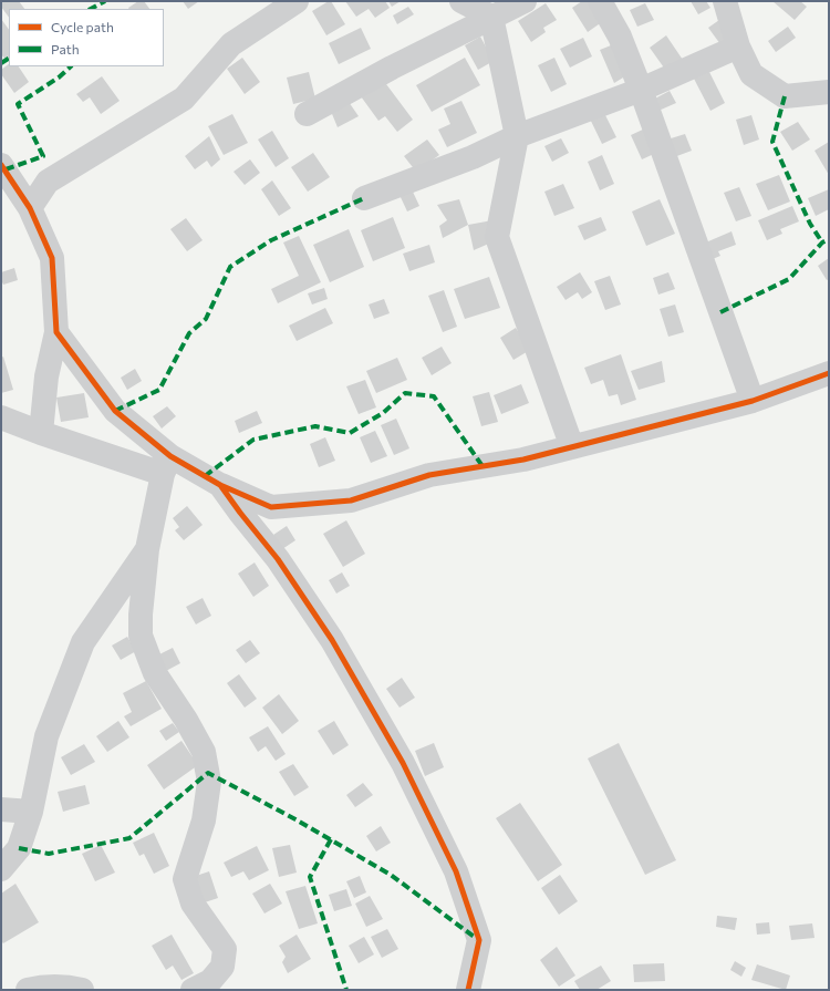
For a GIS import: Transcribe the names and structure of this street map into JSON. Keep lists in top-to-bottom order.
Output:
{
  "legend": ["Cycle path", "Path"]
}
